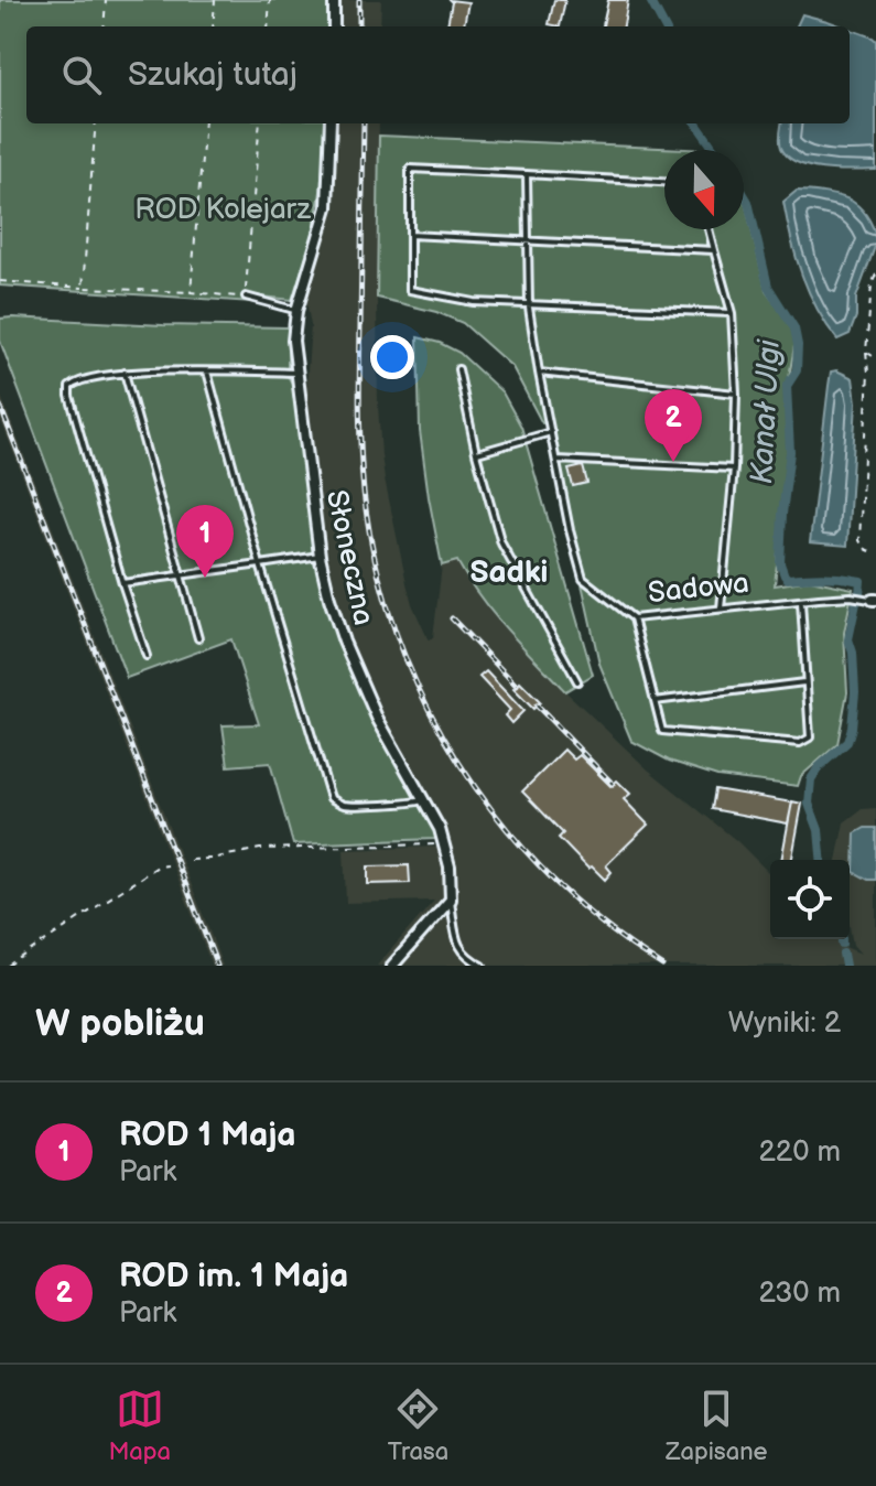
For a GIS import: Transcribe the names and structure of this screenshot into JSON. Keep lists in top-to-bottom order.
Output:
{
  "streets": {
    "street": ["Słoneczna"],
    "lane": ["Sadowa"]
  },
  "districts": ["Sadki"],
  "water": ["Kanał Ulgi"],
  "parks": ["ROD Kolejarz"],
  "north": "bottom",
  "page": {
    "search": "Szukaj tutaj",
    "pins": ["2", "1"],
    "heading": ["W pobliżu", "Wyniki: 2"],
    "list": [
      {
        "mark": "1",
        "name": "ROD 1 Maja",
        "note": "Park",
        "value": "220 m"
      },
      {
        "mark": "2",
        "name": "ROD im. 1 Maja",
        "note": "Park",
        "value": "230 m"
      }
    ],
    "nav": ["Mapa", "Trasa", "Zapisane"]
  }
}
